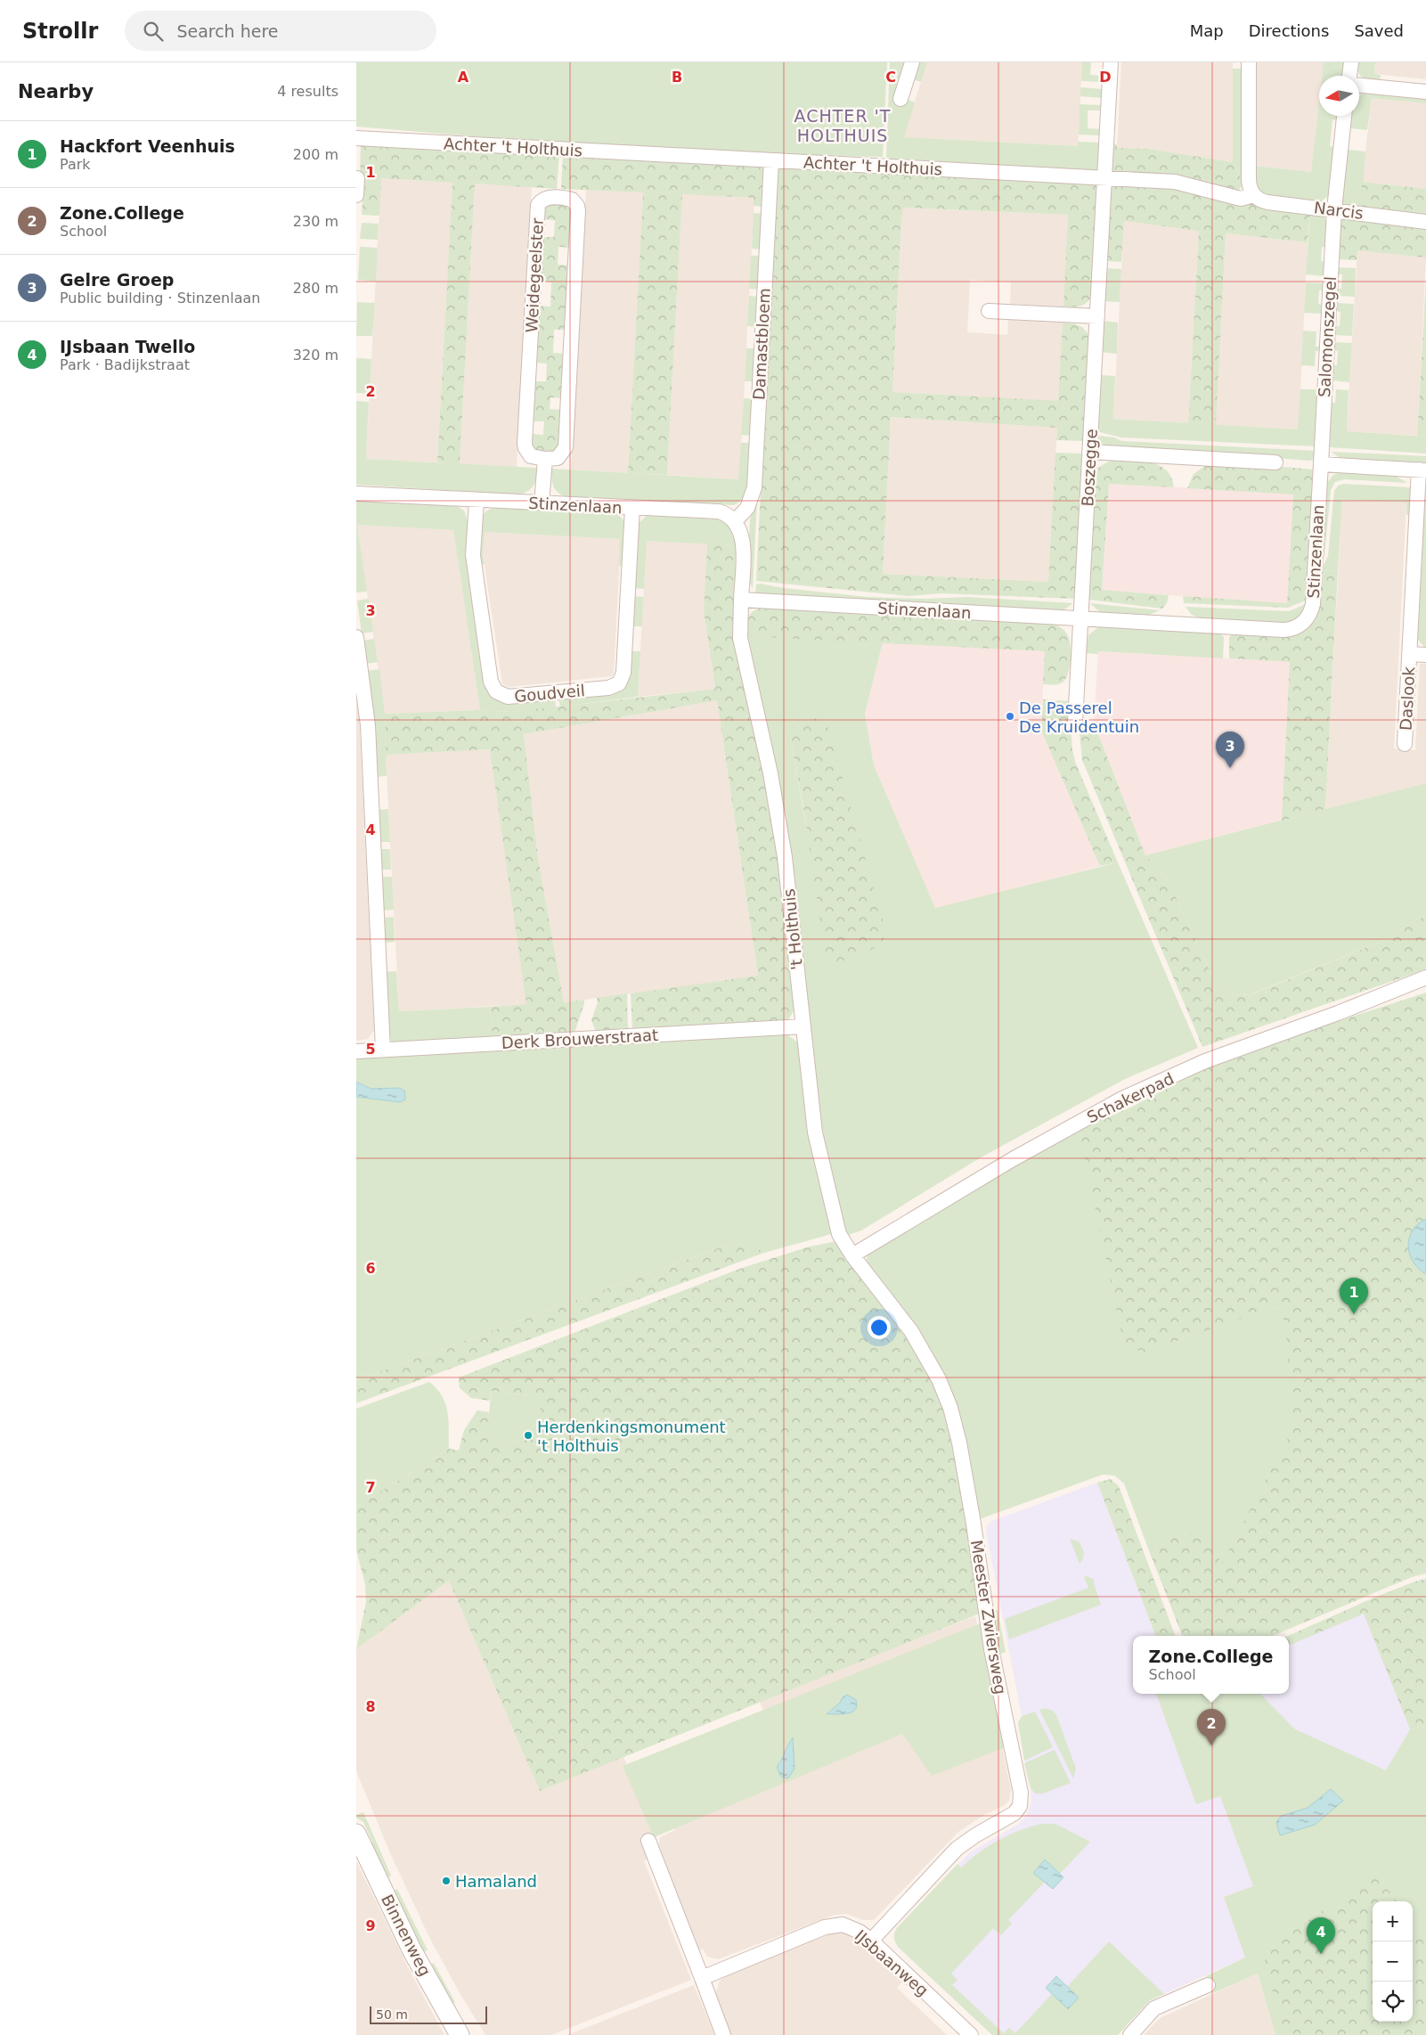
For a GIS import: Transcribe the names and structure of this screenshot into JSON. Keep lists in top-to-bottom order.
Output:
{
  "streets": {
    "street": [
      "Achter 't Holthuis",
      "Narcis",
      "Weidegeelster",
      "Salomonszegel",
      "Damastbloem",
      "Boszegge",
      "Stinzenlaan",
      "Goudveil",
      "Daslook",
      "'t Holthuis",
      "Derk Brouwerstraat",
      "Schakerpad",
      "Meester Zwiersweg",
      "Binnenweg",
      "IJsbaanweg"
    ]
  },
  "crossings": [
    ["Achter 't Holthuis", "Narcis"],
    ["Achter 't Holthuis", "Damastbloem"],
    ["Achter 't Holthuis", "Boszegge"],
    ["Narcis", "Salomonszegel"],
    ["Salomonszegel", "Stinzenlaan"],
    ["Damastbloem", "Stinzenlaan"],
    ["Boszegge", "Stinzenlaan"],
    ["Stinzenlaan", "Goudveil"],
    ["Stinzenlaan", "'t Holthuis"],
    ["'t Holthuis", "Derk Brouwerstraat"],
    ["'t Holthuis", "Schakerpad"],
    ["'t Holthuis", "Meester Zwiersweg"],
    ["Schakerpad", "Meester Zwiersweg"],
    ["Meester Zwiersweg", "IJsbaanweg"]
  ],
  "districts": ["ACHTER 'T HOLTHUIS"],
  "places": ["De Passerel De Kruidentuin", "Herdenkingsmonument 't Holthuis", "Hamaland"],
  "scale_bar": "50 m",
  "north": "left",
  "page": {
    "header": "Strollr",
    "search": "Search here",
    "nav": ["Map", "Directions", "Saved"],
    "heading": ["Nearby", "4 results"],
    "list": [
      {
        "mark": "1",
        "name": "Hackfort Veenhuis",
        "note": "Park",
        "value": "200 m"
      },
      {
        "mark": "2",
        "name": "Zone.College",
        "note": "School",
        "value": "230 m"
      },
      {
        "mark": "3",
        "name": "Gelre Groep",
        "note": "Public building · Stinzenlaan",
        "value": "280 m"
      },
      {
        "mark": "4",
        "name": "IJsbaan Twello",
        "note": "Park · Badijkstraat",
        "value": "320 m"
      }
    ],
    "pins": [
      "3",
      "1",
      "2",
      "4"
    ],
    "popup": ["Zone.College", "School"],
    "map_buttons": ["+", "−"],
    "scale": "50 m"
  },
  "grid": {
    "columns": [
      "A",
      "B",
      "C",
      "D"
    ],
    "rows": [
      "1",
      "2",
      "3",
      "4",
      "5",
      "6",
      "7",
      "8",
      "9"
    ]
  }
}
